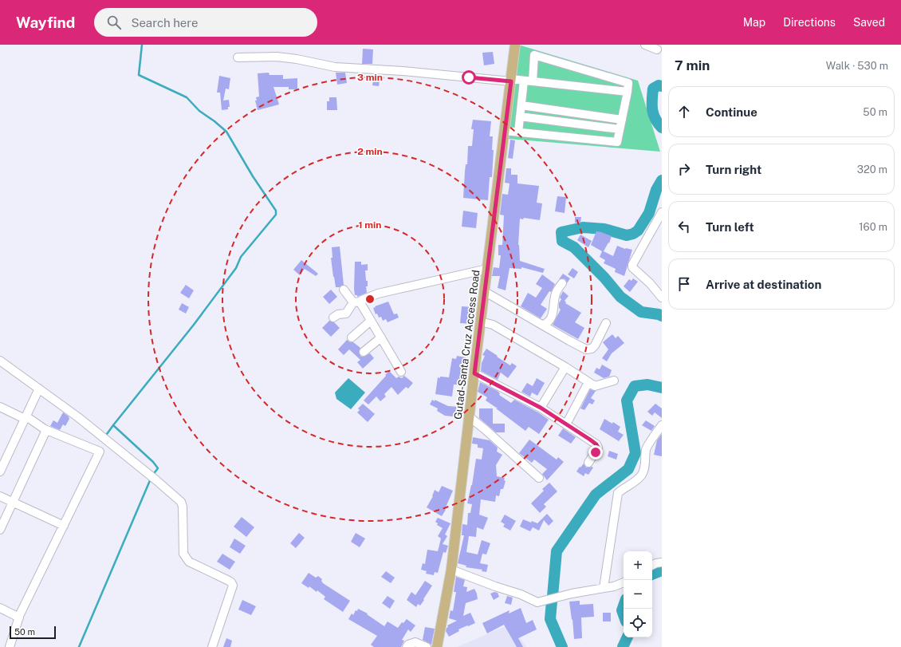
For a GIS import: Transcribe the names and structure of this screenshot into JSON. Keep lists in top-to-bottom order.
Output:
{
  "streets": {
    "main road": ["Gutad-Santa Cruz Access Road"]
  },
  "scale_bar": "50 m",
  "page": {
    "header": "Wayfind",
    "search": "Search here",
    "nav": ["Map", "Directions", "Saved"],
    "heading": ["7 min", "Walk · 530 m"],
    "list": [
      ["Continue", "50 m"],
      ["Turn right", "320 m"],
      ["Turn left", "160 m"],
      "Arrive at destination"
    ],
    "map_buttons": ["+", "−"],
    "scale": "50 m"
  },
  "rings": ["3 min", "2 min", "1 min"]
}
